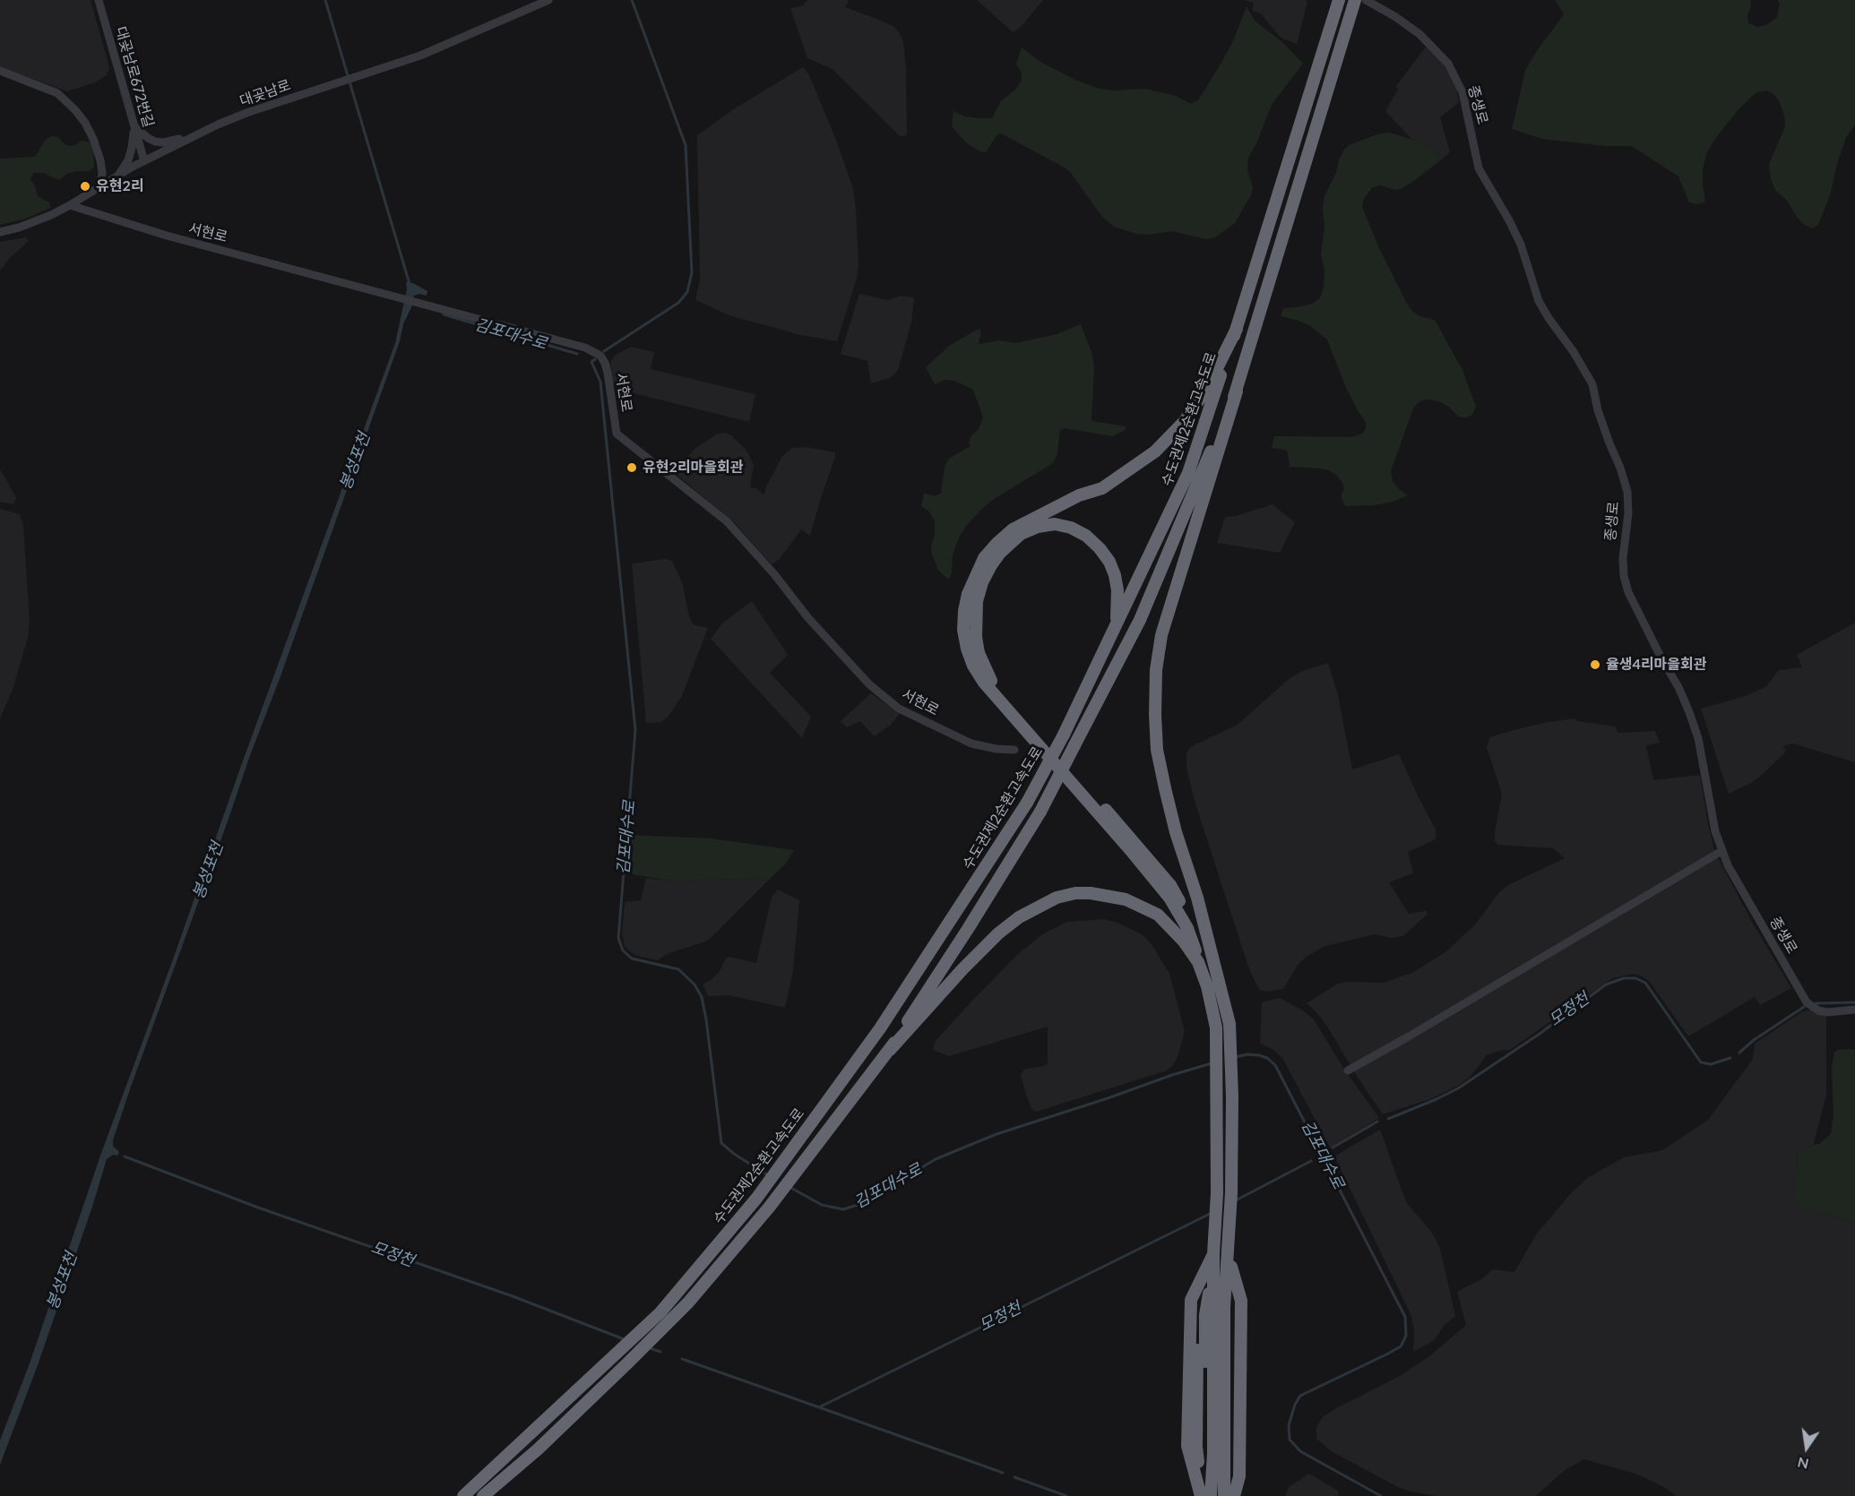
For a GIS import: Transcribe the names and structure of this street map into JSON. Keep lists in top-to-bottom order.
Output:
{
  "streets": {
    "highway": ["수도권제2순환고속도로"],
    "street": [
      "대곶남로672번길",
      "대곶남로",
      "종생로",
      "서현로"
    ]
  },
  "crossings": [
    ["대곶남로672번길", "대곶남로"],
    ["대곶남로", "서현로"]
  ],
  "water": ["김포대수로", "봉성포천", "모정천"],
  "places": ["유현2리", "유현2리마을회관", "율생4리마을회관"],
  "north": "bottom"
}
